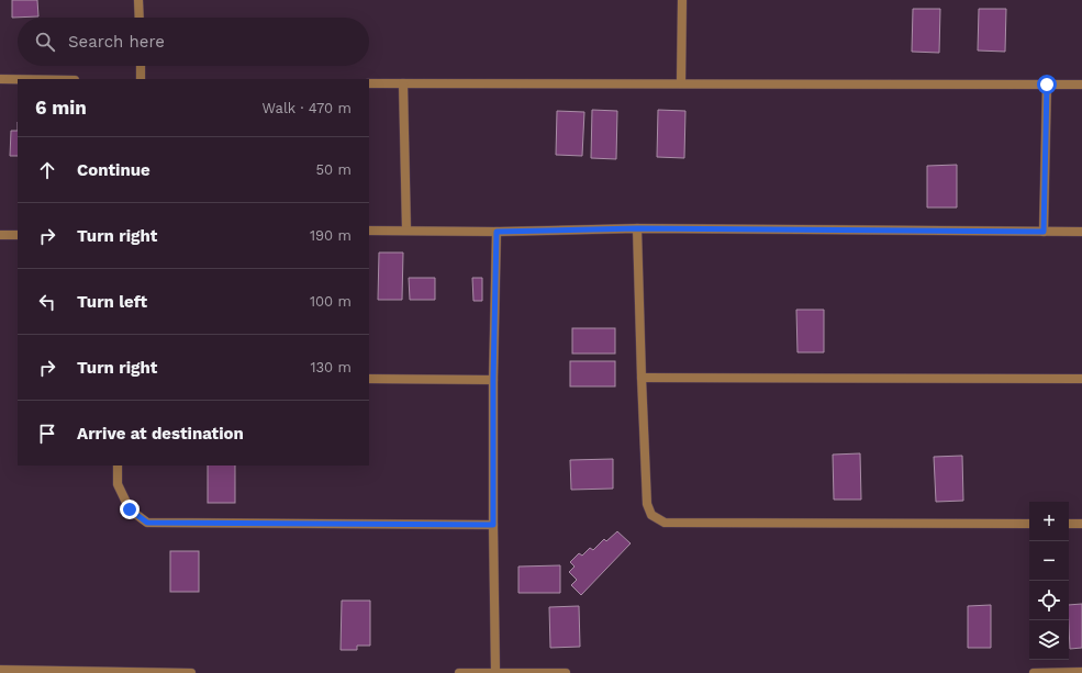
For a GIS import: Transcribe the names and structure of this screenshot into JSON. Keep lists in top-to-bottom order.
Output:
{
  "page": {
    "search": "Search here",
    "heading": ["6 min", "Walk · 470 m"],
    "list": [
      ["Continue", "50 m"],
      ["Turn right", "190 m"],
      ["Turn left", "100 m"],
      ["Turn right", "130 m"],
      "Arrive at destination"
    ],
    "map_buttons": ["+", "−"]
  }
}
